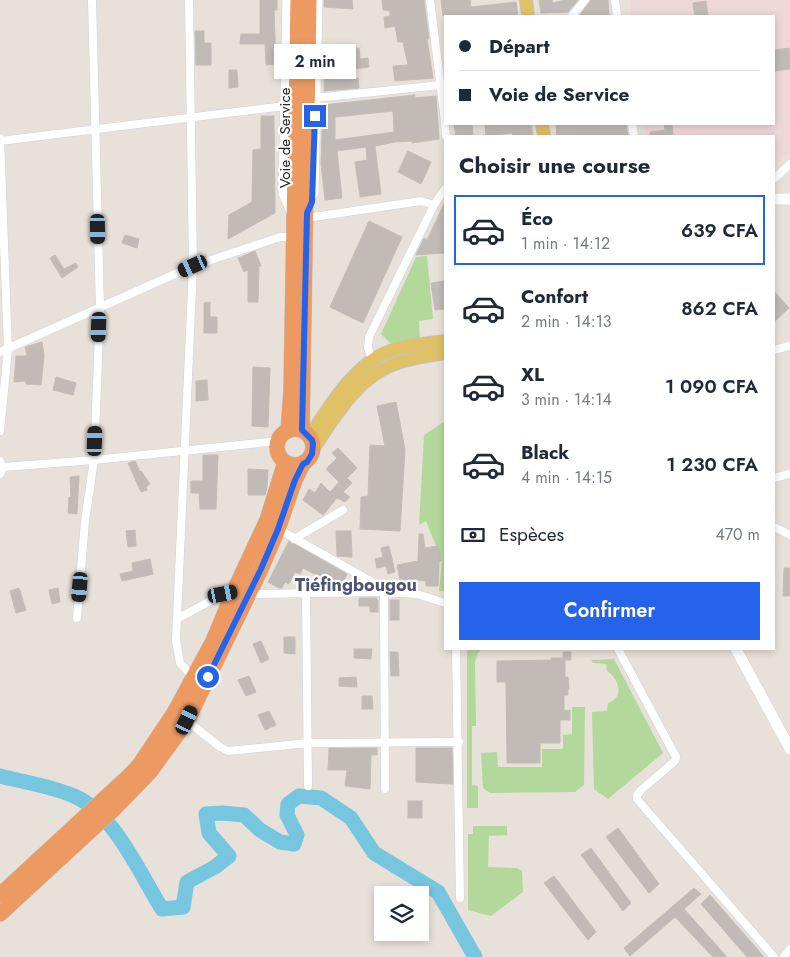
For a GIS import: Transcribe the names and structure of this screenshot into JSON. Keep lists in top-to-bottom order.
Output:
{
  "streets": {
    "main road": ["Voie de Service"]
  },
  "districts": ["Tiéfingbougou"],
  "page": {
    "banner": ["Départ", "Voie de Service"],
    "bubble": "2 min",
    "heading": "Choisir une course",
    "list": [
      {
        "name": "Éco",
        "note": "1 min · 14:12",
        "value": "639 CFA"
      },
      {
        "name": "Confort",
        "note": "2 min · 14:13",
        "value": "862 CFA"
      },
      {
        "name": "XL",
        "note": "3 min · 14:14",
        "value": "1 090 CFA"
      },
      {
        "name": "Black",
        "note": "4 min · 14:15",
        "value": "1 230 CFA"
      }
    ],
    "pay": ["Espèces", "470 m"],
    "buttons": "Confirmer"
  }
}
